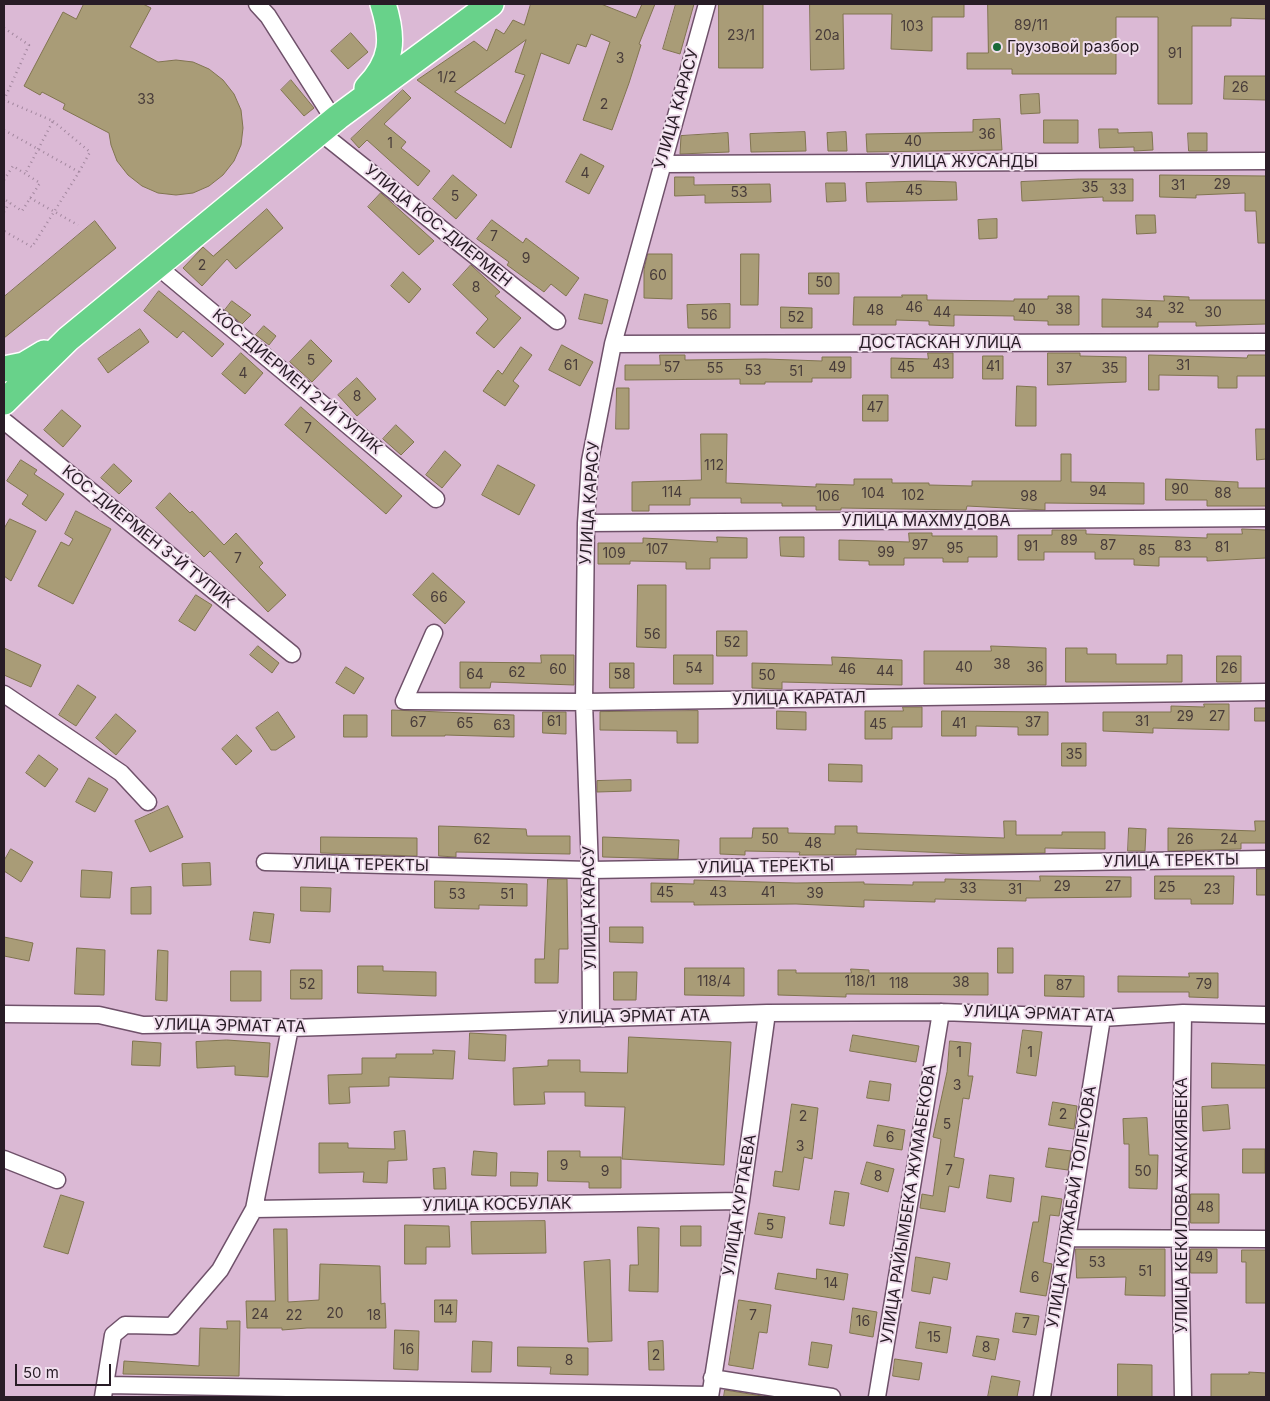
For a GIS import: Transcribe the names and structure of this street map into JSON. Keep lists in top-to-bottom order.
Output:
{
  "streets": {
    "street": [
      "УЛИЦА КАРАСУ",
      "УЛИЦА ЖУСАНДЫ",
      "УЛИЦА КОС-ДИЕРМЕН",
      "ДОСТАСКАН УЛИЦА",
      "КОС-ДИЕРМЕН 2-Й ТУПИК",
      "УЛИЦА МАХМУДОВА",
      "КОС-ДИЕРМЕН 3-Й ТУПИК",
      "УЛИЦА КАРАТАЛ",
      "УЛИЦА ТЕРЕКТЫ",
      "УЛИЦА ЭРМАТ АТА",
      "УЛИЦА РАЙЫМБЕКА ЖУМАБЕКОВА",
      "УЛИЦА КОСБУЛАК",
      "УЛИЦА КУРТАЕВА",
      "УЛИЦА КЕКИЛОВА ЖАКИЯБЕКА",
      "УЛИЦА КУЛЖАБАЙ ТОЛЕУОВА"
    ]
  },
  "crossings": [
    ["УЛИЦА КАРАСУ", "УЛИЦА ЖУСАНДЫ"],
    ["УЛИЦА КАРАСУ", "ДОСТАСКАН УЛИЦА"],
    ["УЛИЦА КАРАСУ", "УЛИЦА МАХМУДОВА"],
    ["УЛИЦА КАРАСУ", "УЛИЦА КАРАТАЛ"],
    ["УЛИЦА КАРАСУ", "УЛИЦА ТЕРЕКТЫ"],
    ["УЛИЦА КАРАСУ", "УЛИЦА ЭРМАТ АТА"],
    ["УЛИЦА ЭРМАТ АТА", "УЛИЦА РАЙЫМБЕКА ЖУМАБЕКОВА"],
    ["УЛИЦА ЭРМАТ АТА", "УЛИЦА КУРТАЕВА"],
    ["УЛИЦА ЭРМАТ АТА", "УЛИЦА КЕКИЛОВА ЖАКИЯБЕКА"],
    ["УЛИЦА ЭРМАТ АТА", "УЛИЦА КУЛЖАБАЙ ТОЛЕУОВА"],
    ["УЛИЦА КОСБУЛАК", "УЛИЦА КУРТАЕВА"]
  ],
  "places": ["Грузовой разбор"],
  "house_numbers": [
    "89/11",
    "103",
    "23/1",
    "20a",
    "91",
    "3",
    "1/2",
    "26",
    "33",
    "2",
    "36",
    "40",
    "1",
    "4",
    "29",
    "31",
    "35",
    "33",
    "45",
    "53",
    "5",
    "7",
    "9",
    "2",
    "60",
    "50",
    "8",
    "46",
    "32",
    "40",
    "38",
    "48",
    "44",
    "30",
    "34",
    "56",
    "52",
    "5",
    "43",
    "61",
    "31",
    "41",
    "57",
    "49",
    "45",
    "55",
    "37",
    "35",
    "53",
    "51",
    "4",
    "8",
    "47",
    "7",
    "112",
    "90",
    "94",
    "114",
    "104",
    "88",
    "102",
    "106",
    "98",
    "89",
    "97",
    "87",
    "91",
    "83",
    "81",
    "95",
    "107",
    "85",
    "99",
    "109",
    "7",
    "66",
    "56",
    "52",
    "38",
    "40",
    "36",
    "54",
    "26",
    "60",
    "46",
    "44",
    "62",
    "64",
    "58",
    "50",
    "29",
    "27",
    "61",
    "31",
    "67",
    "37",
    "65",
    "41",
    "45",
    "63",
    "35",
    "62",
    "50",
    "26",
    "24",
    "48",
    "29",
    "27",
    "25",
    "33",
    "31",
    "23",
    "45",
    "43",
    "41",
    "39",
    "53",
    "51",
    "118/4",
    "118/1",
    "38",
    "118",
    "52",
    "79",
    "87",
    "1",
    "1",
    "3",
    "2",
    "2",
    "5",
    "6",
    "3",
    "9",
    "7",
    "9",
    "50",
    "8",
    "48",
    "5",
    "49",
    "53",
    "51",
    "6",
    "14",
    "14",
    "20",
    "24",
    "22",
    "18",
    "7",
    "16",
    "7",
    "15",
    "8",
    "16",
    "2",
    "8"
  ],
  "scale_bar": "50 m"
}
